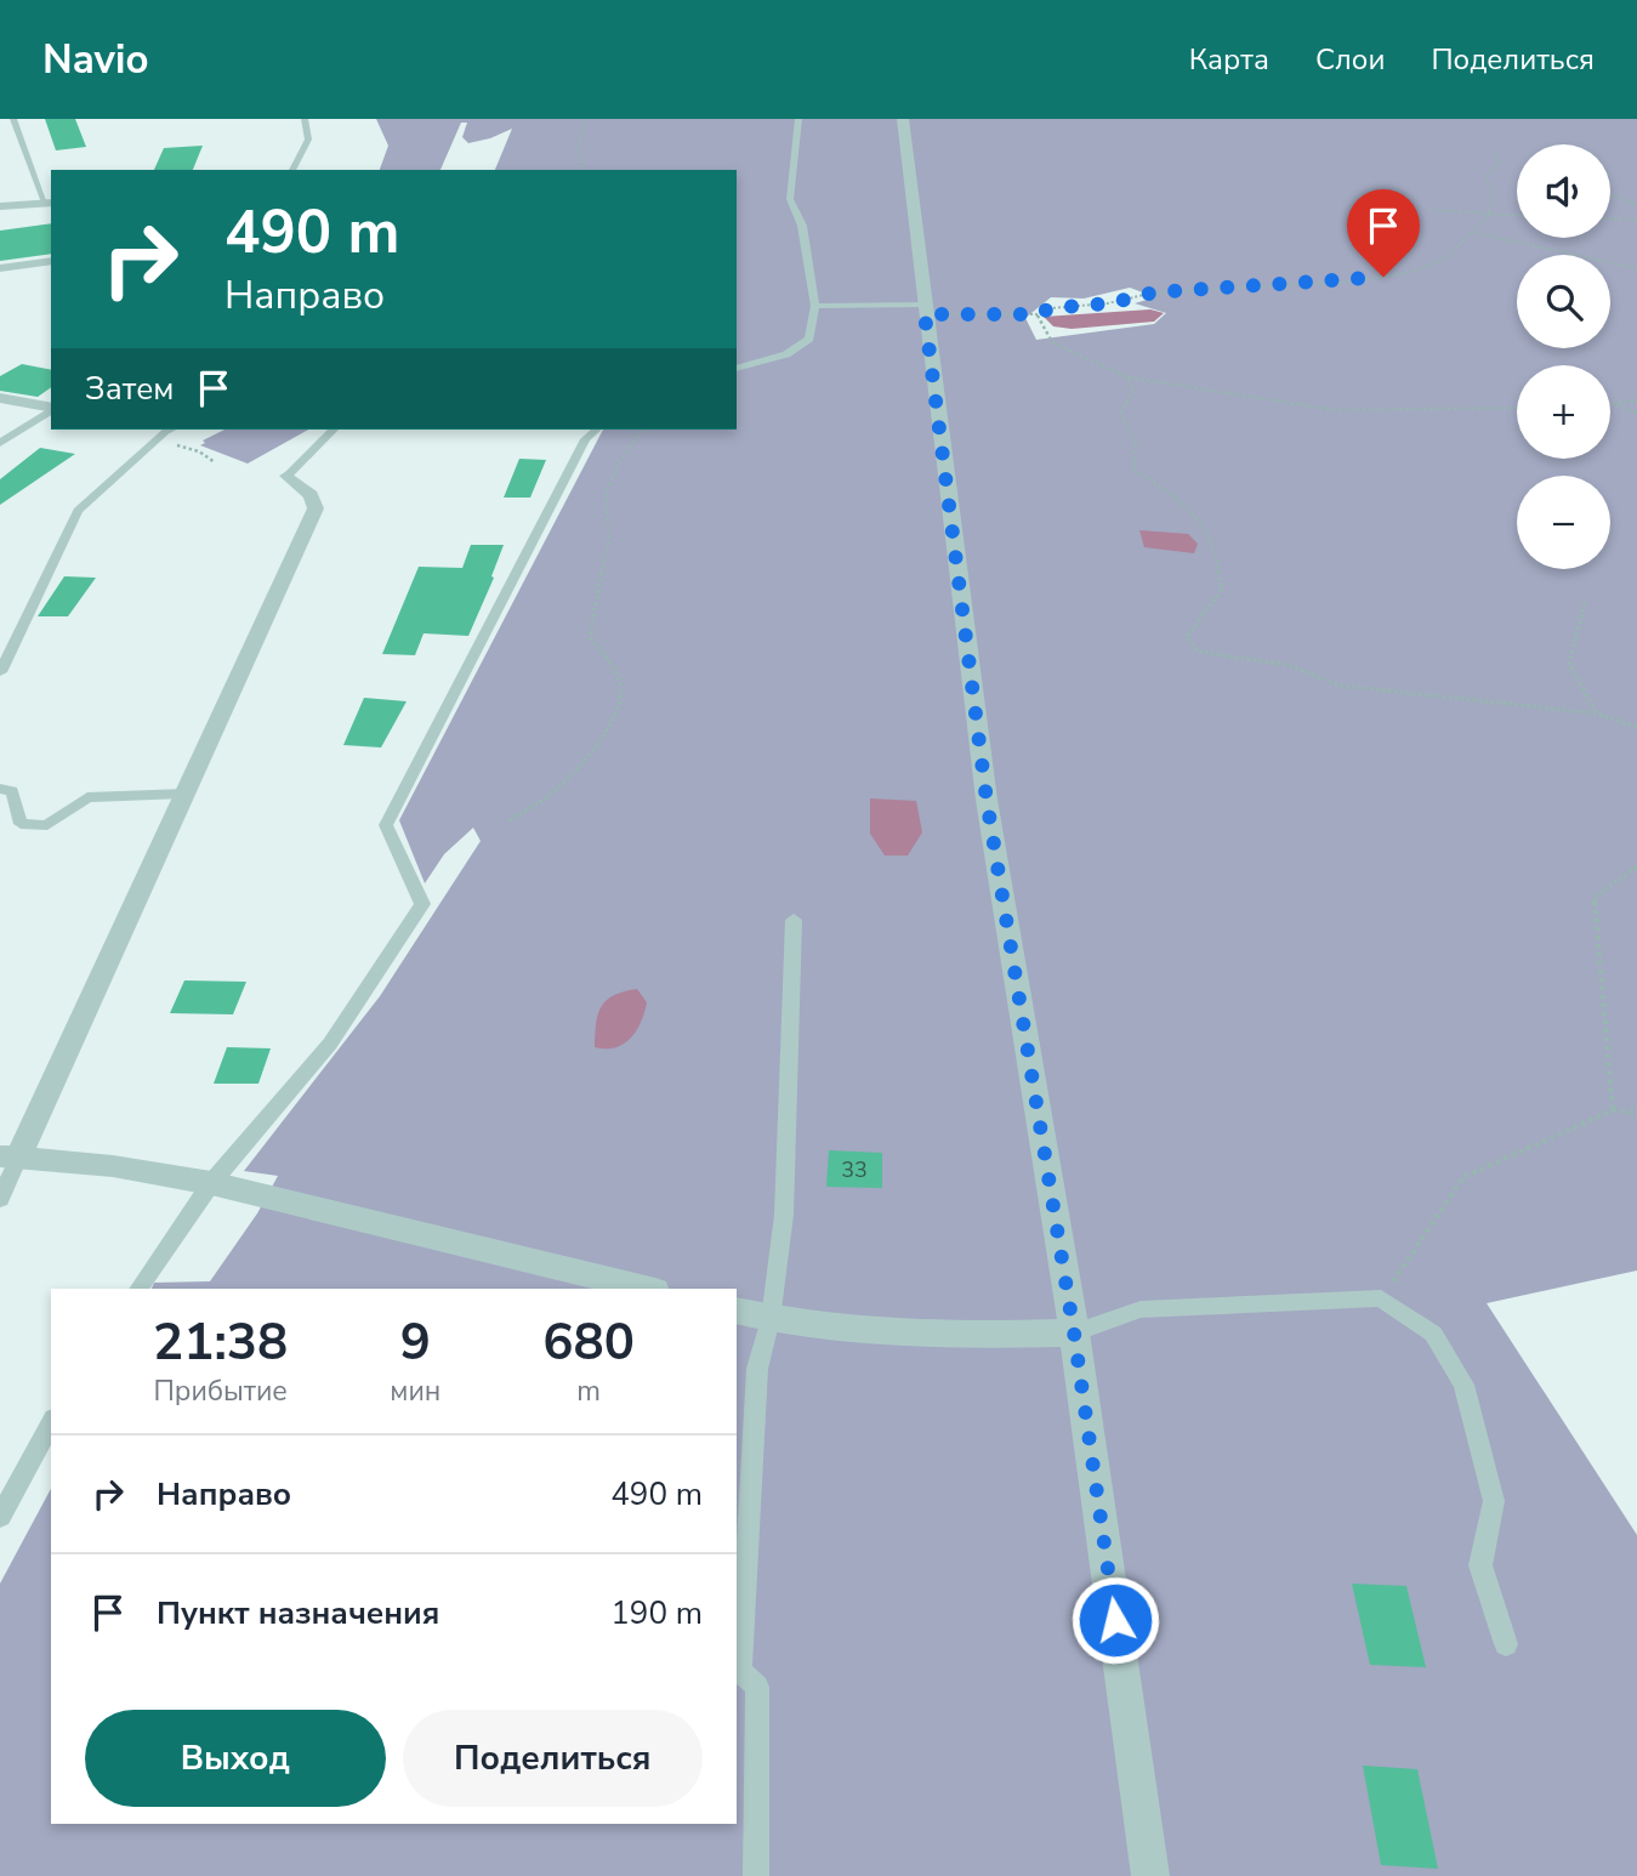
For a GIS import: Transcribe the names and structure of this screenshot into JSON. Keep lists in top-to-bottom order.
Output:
{
  "house_numbers": ["33"],
  "page": {
    "header": "Navio",
    "nav": ["Карта", "Слои", "Поделиться"],
    "map_buttons": ["+", "−"],
    "turn": ["490 m", "Направо"],
    "then": "Затем",
    "eta": [
      "21:38",
      "Прибытие",
      "9",
      "мин",
      "680",
      "m"
    ],
    "list": [
      {
        "name": "Направо",
        "value": "490 m"
      },
      {
        "name": "Пункт назначения",
        "value": "190 m"
      }
    ],
    "buttons": ["Выход", "Поделиться"]
  }
}
